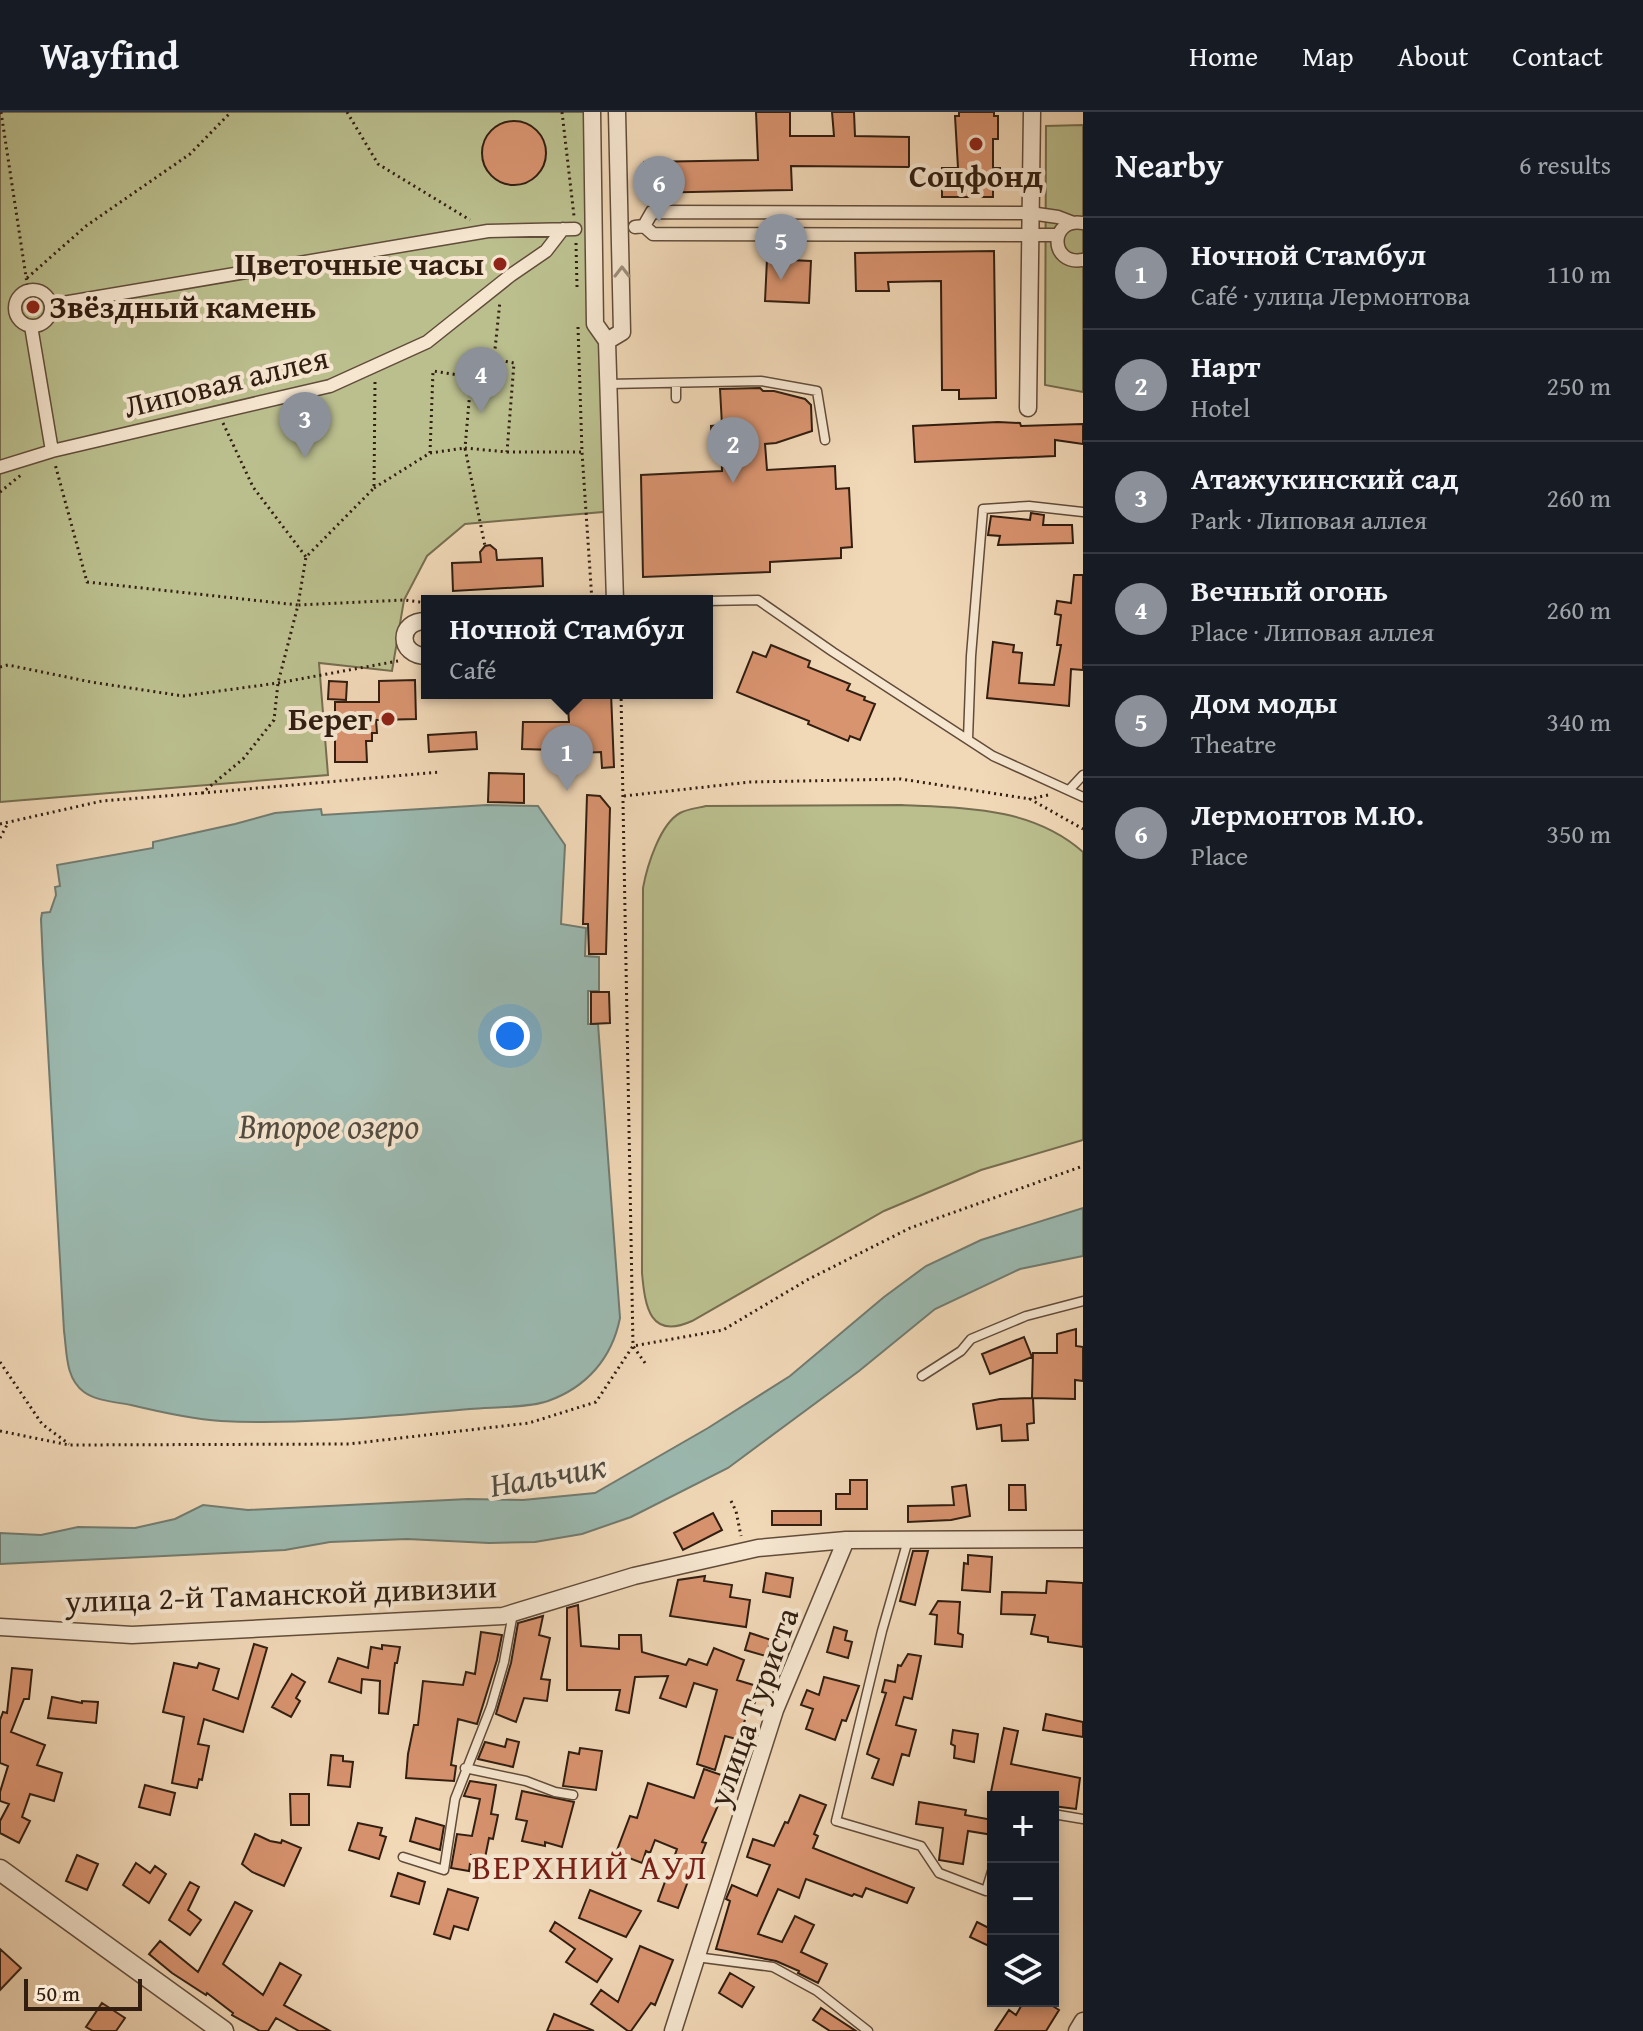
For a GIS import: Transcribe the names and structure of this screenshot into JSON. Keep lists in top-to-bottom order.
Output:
{
  "streets": {
    "street": ["Липовая аллея", "улица 2-й Таманской дивизии", "улица Туриста"]
  },
  "crossings": [
    ["улица 2-й Таманской дивизии", "улица Туриста"]
  ],
  "districts": ["ВЕРХНИЙ АУЛ"],
  "water": ["Второе озеро", "Нальчик"],
  "places": [
    "Соцфонд",
    "Цветочные часы",
    "Звёздный камень",
    "Берег"
  ],
  "scale_bar": "50 m",
  "page": {
    "header": "Wayfind",
    "nav": [
      "Home",
      "Map",
      "About",
      "Contact"
    ],
    "heading": ["Nearby", "6 results"],
    "pins": [
      "6",
      "5",
      "4",
      "3",
      "2",
      "1"
    ],
    "list": [
      {
        "mark": "1",
        "name": "Ночной Стамбул",
        "note": "Café · улица Лермонтова",
        "value": "110 m"
      },
      {
        "mark": "2",
        "name": "Нарт",
        "note": "Hotel",
        "value": "250 m"
      },
      {
        "mark": "3",
        "name": "Атажукинский сад",
        "note": "Park · Липовая аллея",
        "value": "260 m"
      },
      {
        "mark": "4",
        "name": "Вечный огонь",
        "note": "Place · Липовая аллея",
        "value": "260 m"
      },
      {
        "mark": "5",
        "name": "Дом моды",
        "note": "Theatre",
        "value": "340 m"
      },
      {
        "mark": "6",
        "name": "Лермонтов М.Ю.",
        "note": "Place",
        "value": "350 m"
      }
    ],
    "popup": ["Ночной Стамбул", "Café"],
    "map_buttons": ["+", "−"],
    "scale": "50 m"
  }
}
